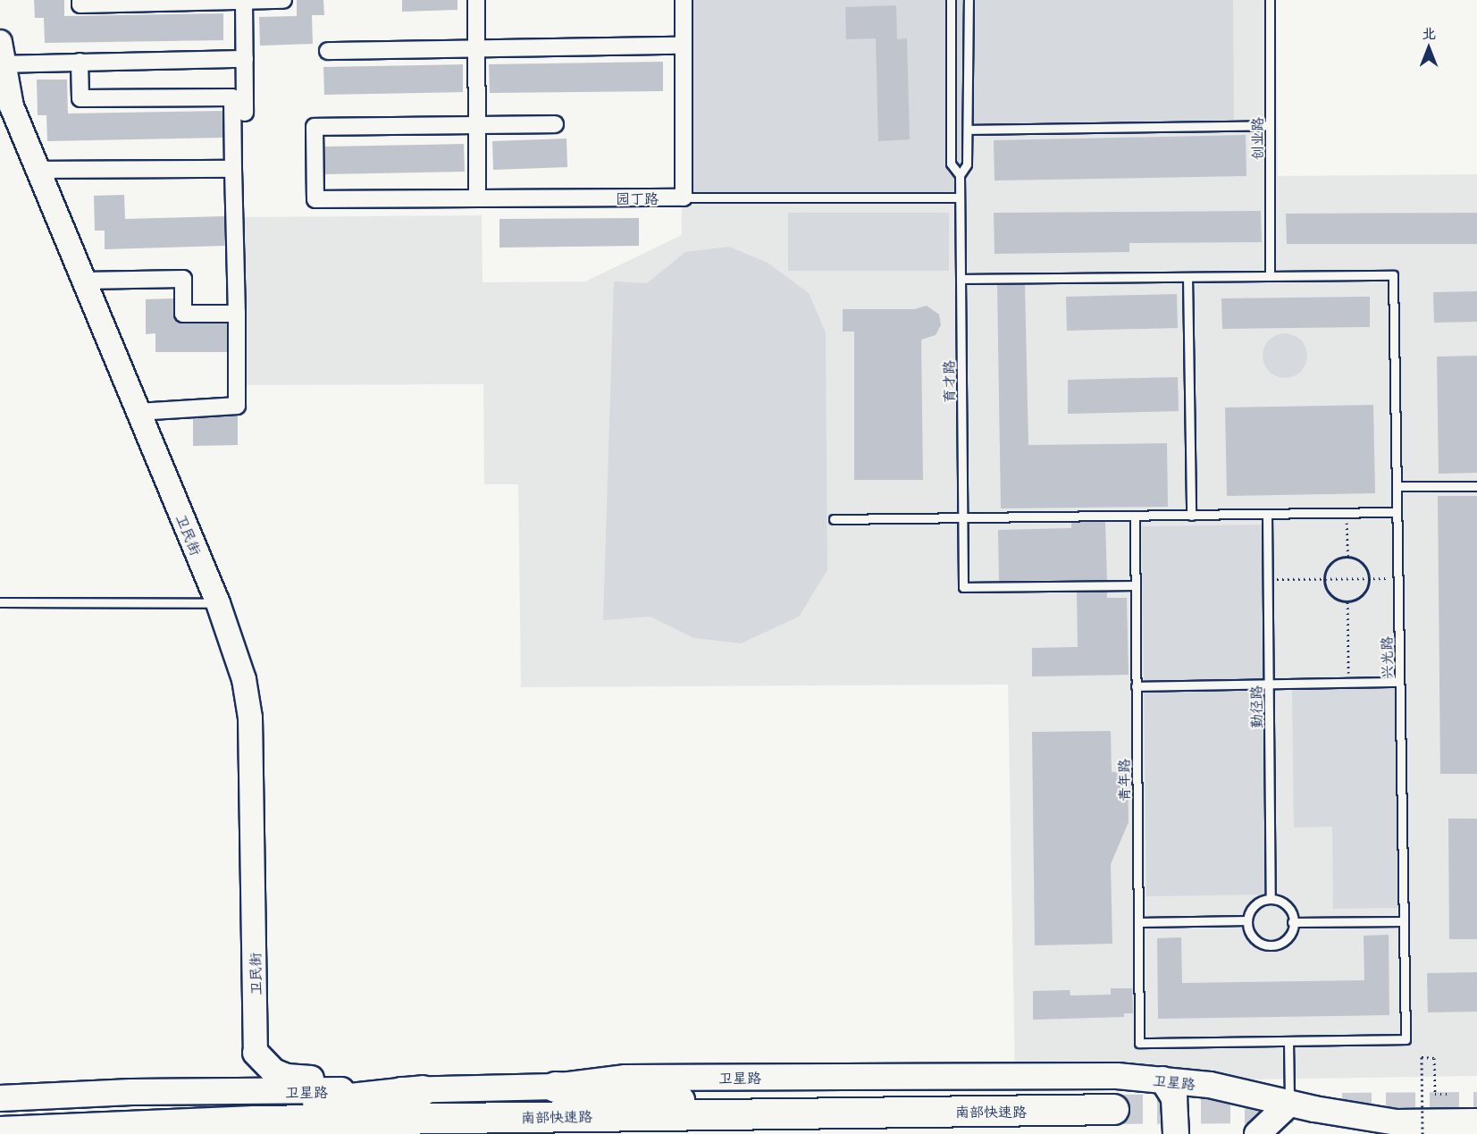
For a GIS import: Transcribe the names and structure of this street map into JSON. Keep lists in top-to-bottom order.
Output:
{
  "streets": {
    "highway": ["南部快速路"],
    "main road": ["卫星路"],
    "street": ["园丁路", "卫民街"],
    "lane": [
      "创业路",
      "育才路",
      "兴光路",
      "勤径路",
      "青年路"
    ]
  },
  "crossings": [
    ["创业路", "兴光路"],
    ["园丁路", "育才路"],
    ["育才路", "青年路"],
    ["兴光路", "青年路"]
  ],
  "north": "top"
}
